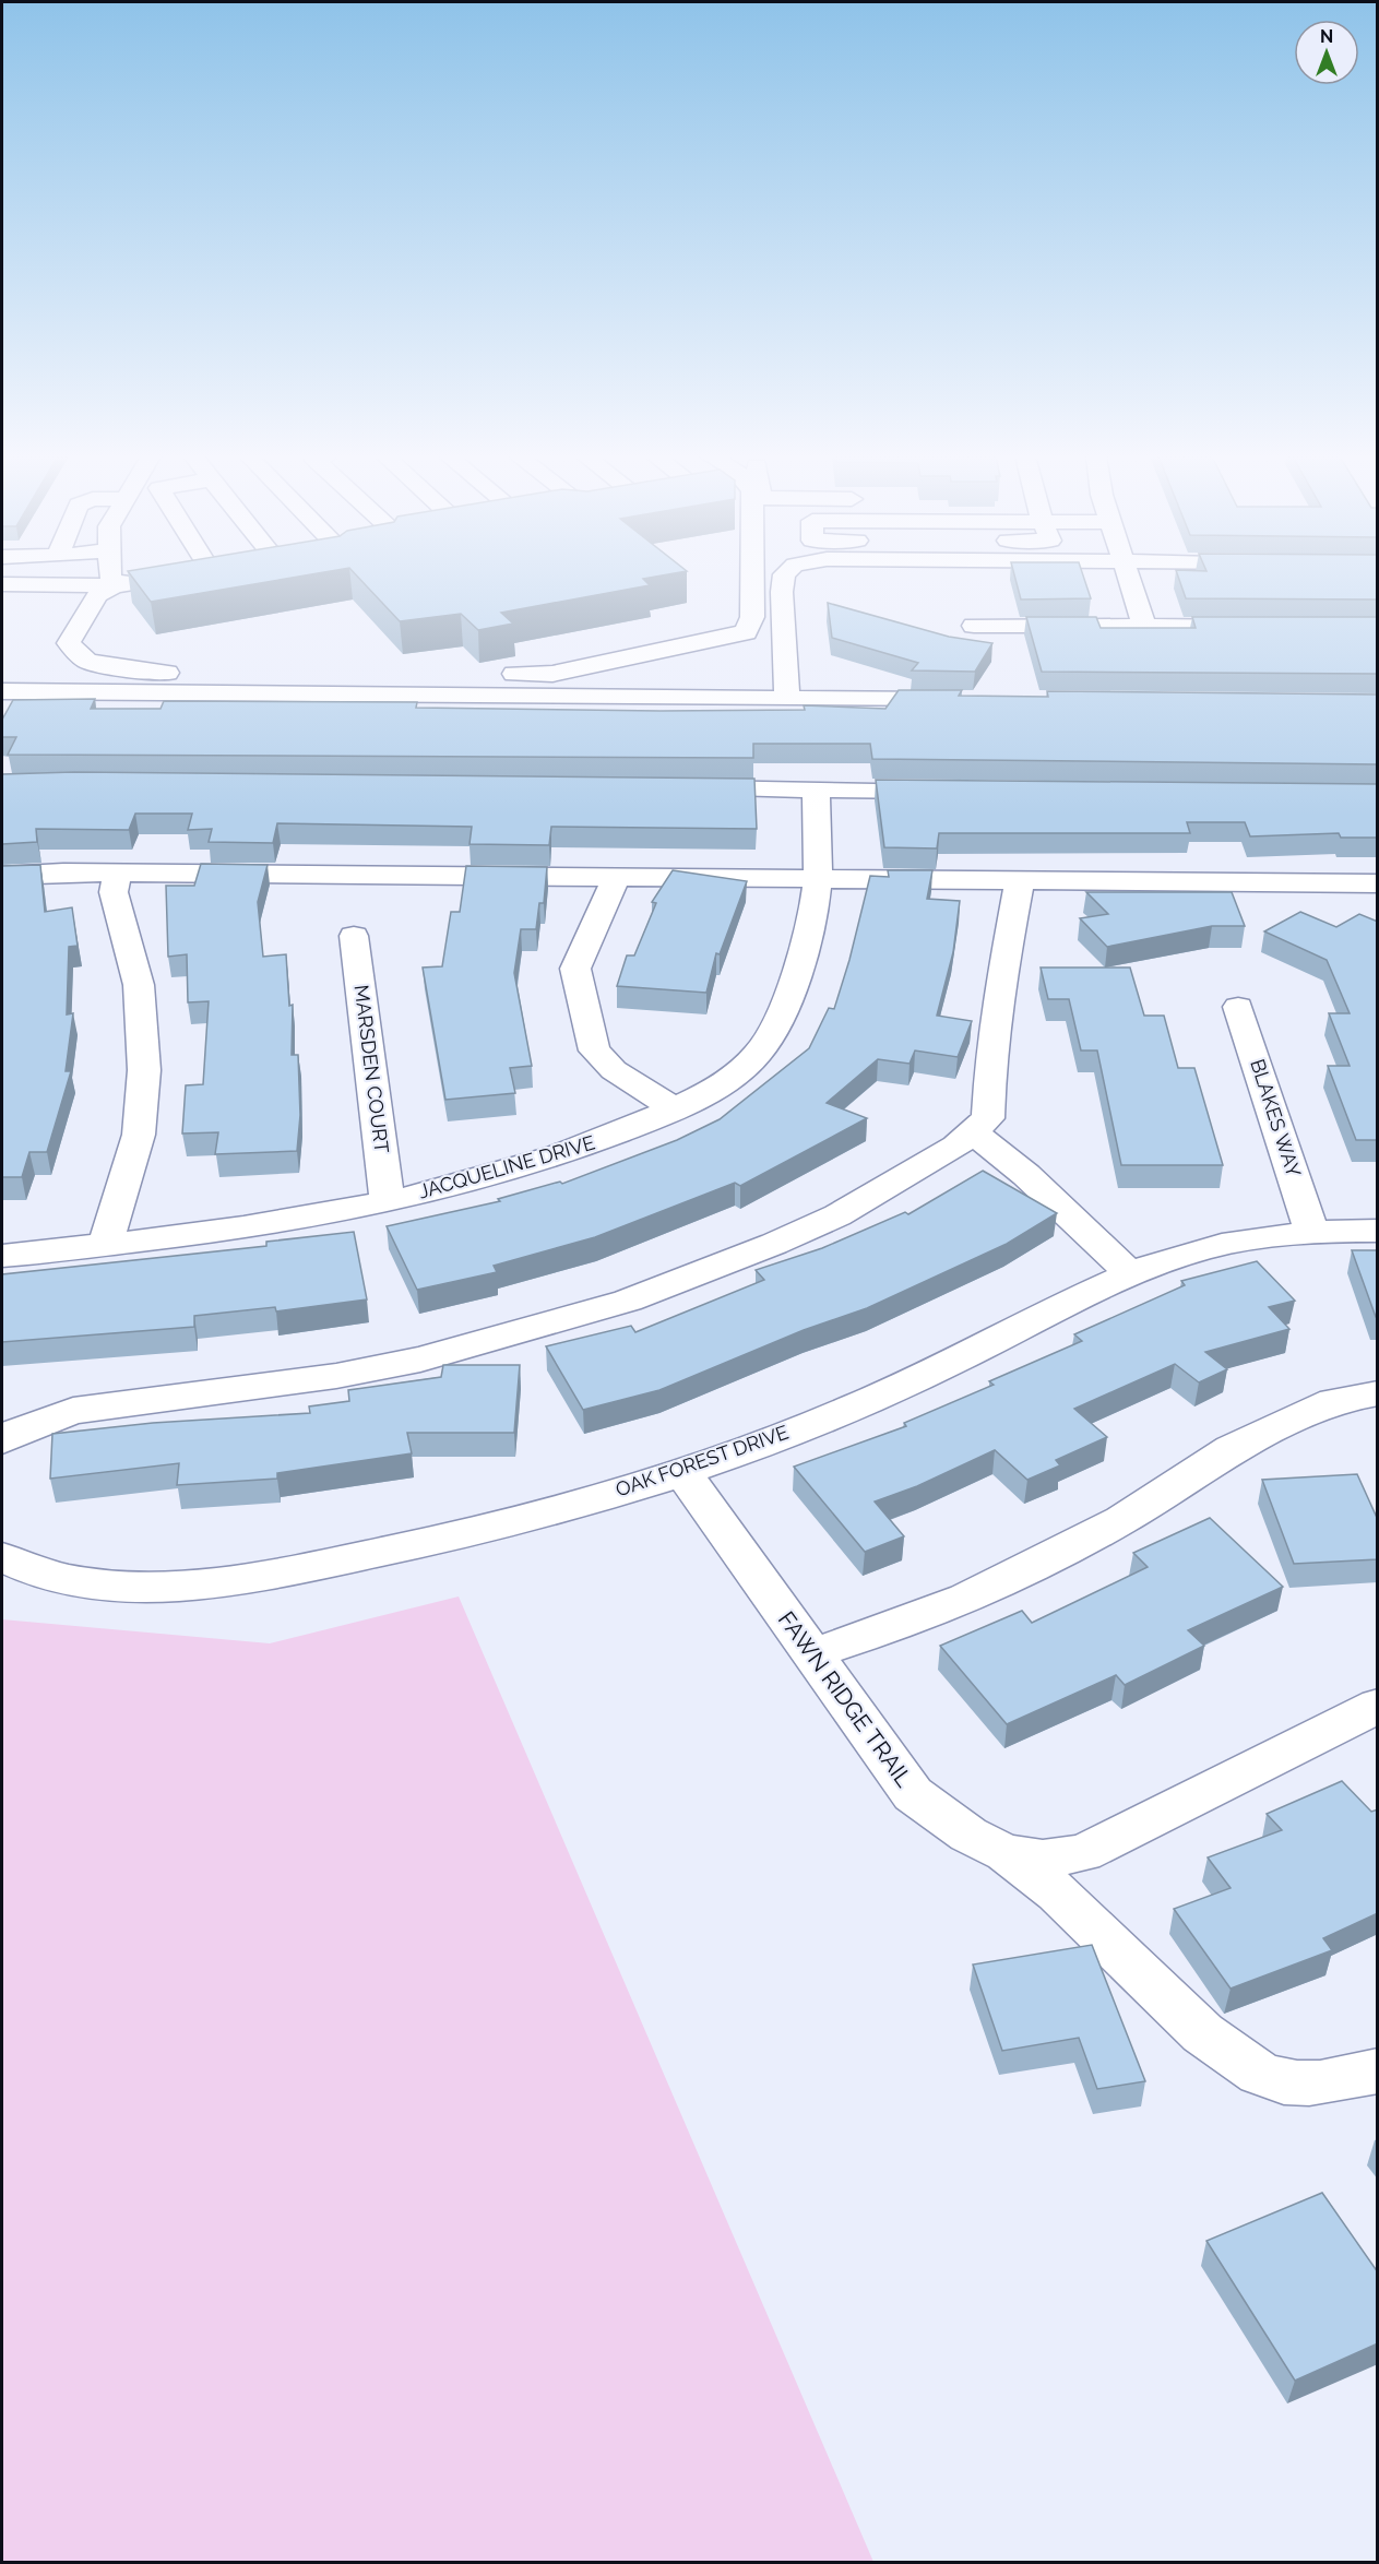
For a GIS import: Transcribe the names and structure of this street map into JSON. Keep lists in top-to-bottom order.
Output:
{
  "streets": {
    "street": [
      "MARSDEN COURT",
      "BLAKES WAY",
      "JACQUELINE DRIVE",
      "OAK FOREST DRIVE",
      "FAWN RIDGE TRAIL"
    ]
  },
  "crossings": [
    ["MARSDEN COURT", "JACQUELINE DRIVE"],
    ["BLAKES WAY", "OAK FOREST DRIVE"],
    ["OAK FOREST DRIVE", "FAWN RIDGE TRAIL"]
  ],
  "north": "top"
}
